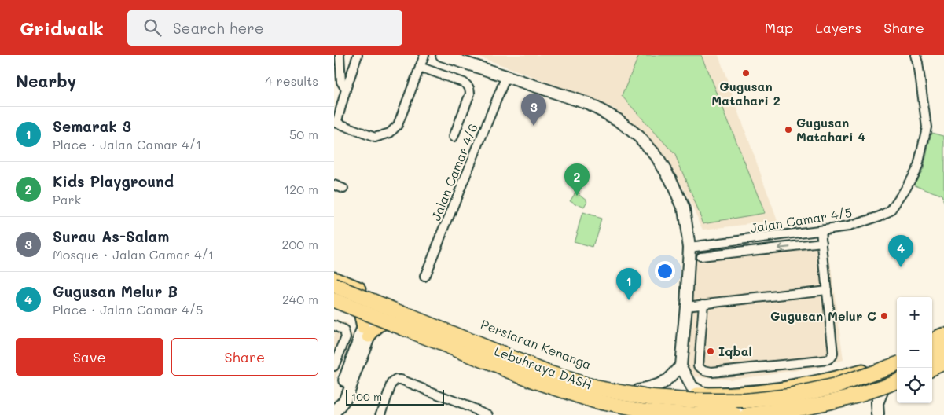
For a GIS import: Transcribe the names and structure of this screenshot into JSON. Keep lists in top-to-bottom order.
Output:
{
  "streets": {
    "highway": ["Lebuhraya DASH"],
    "main road": ["Persiaran Kenanga"],
    "street": ["Jalan Camar 4/6", "Jalan Camar 4/5"]
  },
  "places": [
    "Gugusan Matahari 2",
    "Gugusan Matahari 4",
    "Gugusan Melur C",
    "Iqbal"
  ],
  "scale_bar": "100 m",
  "page": {
    "header": "Gridwalk",
    "search": "Search here",
    "nav": ["Map", "Layers", "Share"],
    "heading": ["Nearby", "4 results"],
    "pins": [
      "3",
      "2",
      "4",
      "1"
    ],
    "list": [
      {
        "mark": "1",
        "name": "Semarak 3",
        "note": "Place · Jalan Camar 4/1",
        "value": "50 m"
      },
      {
        "mark": "2",
        "name": "Kids Playground",
        "note": "Park",
        "value": "120 m"
      },
      {
        "mark": "3",
        "name": "Surau As-Salam",
        "note": "Mosque · Jalan Camar 4/1",
        "value": "200 m"
      },
      {
        "mark": "4",
        "name": "Gugusan Melur B",
        "note": "Place · Jalan Camar 4/5",
        "value": "240 m"
      }
    ],
    "map_buttons": ["+", "−"],
    "buttons": ["Save", "Share"],
    "scale": "100 m"
  }
}
